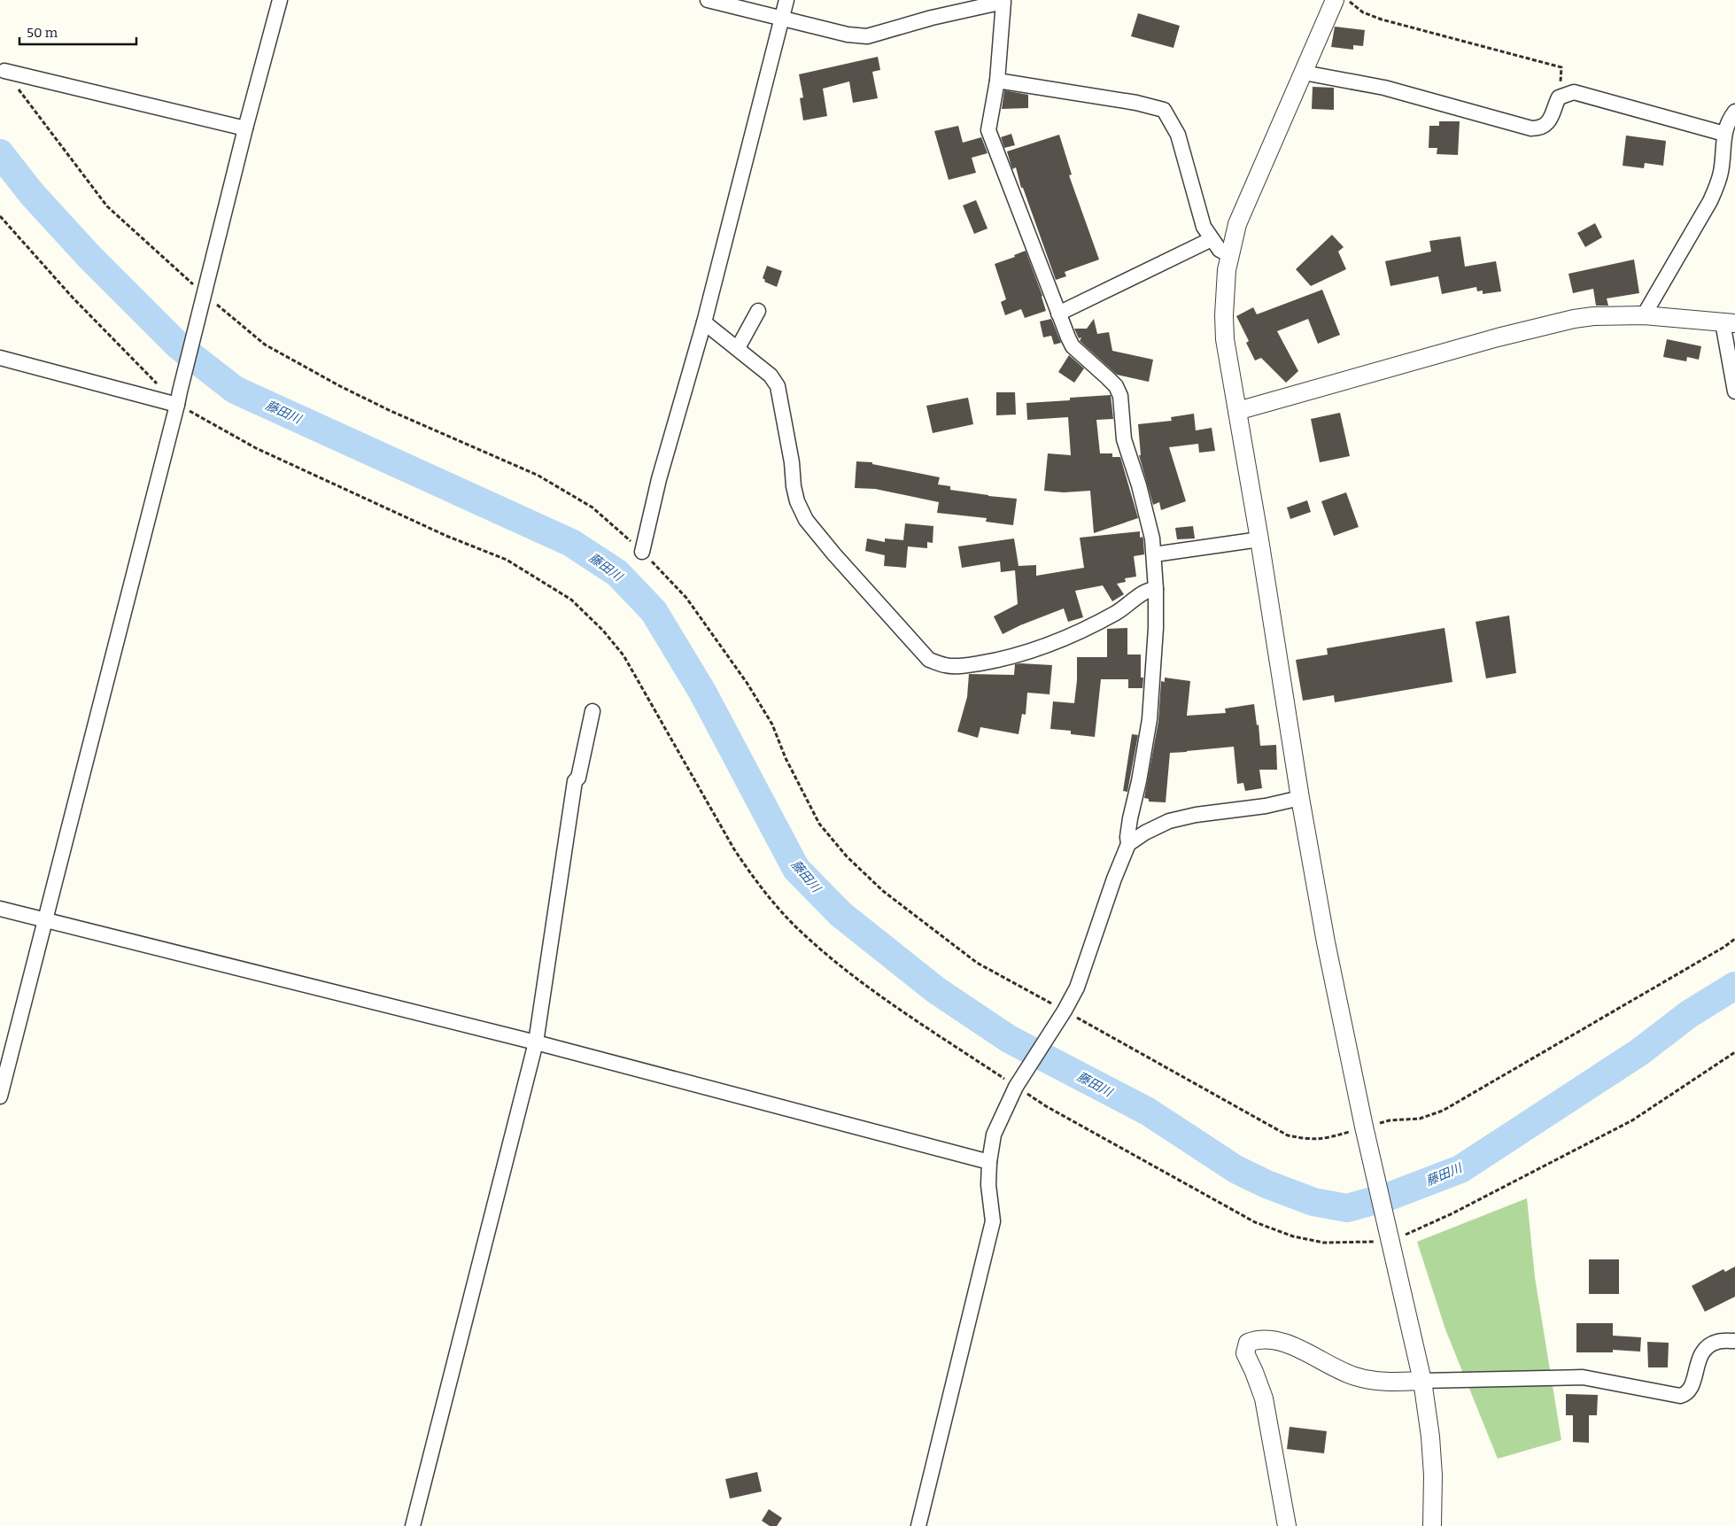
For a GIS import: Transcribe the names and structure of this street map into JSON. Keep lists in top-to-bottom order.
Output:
{
  "water": ["藤田川"],
  "scale_bar": "50 m"
}
